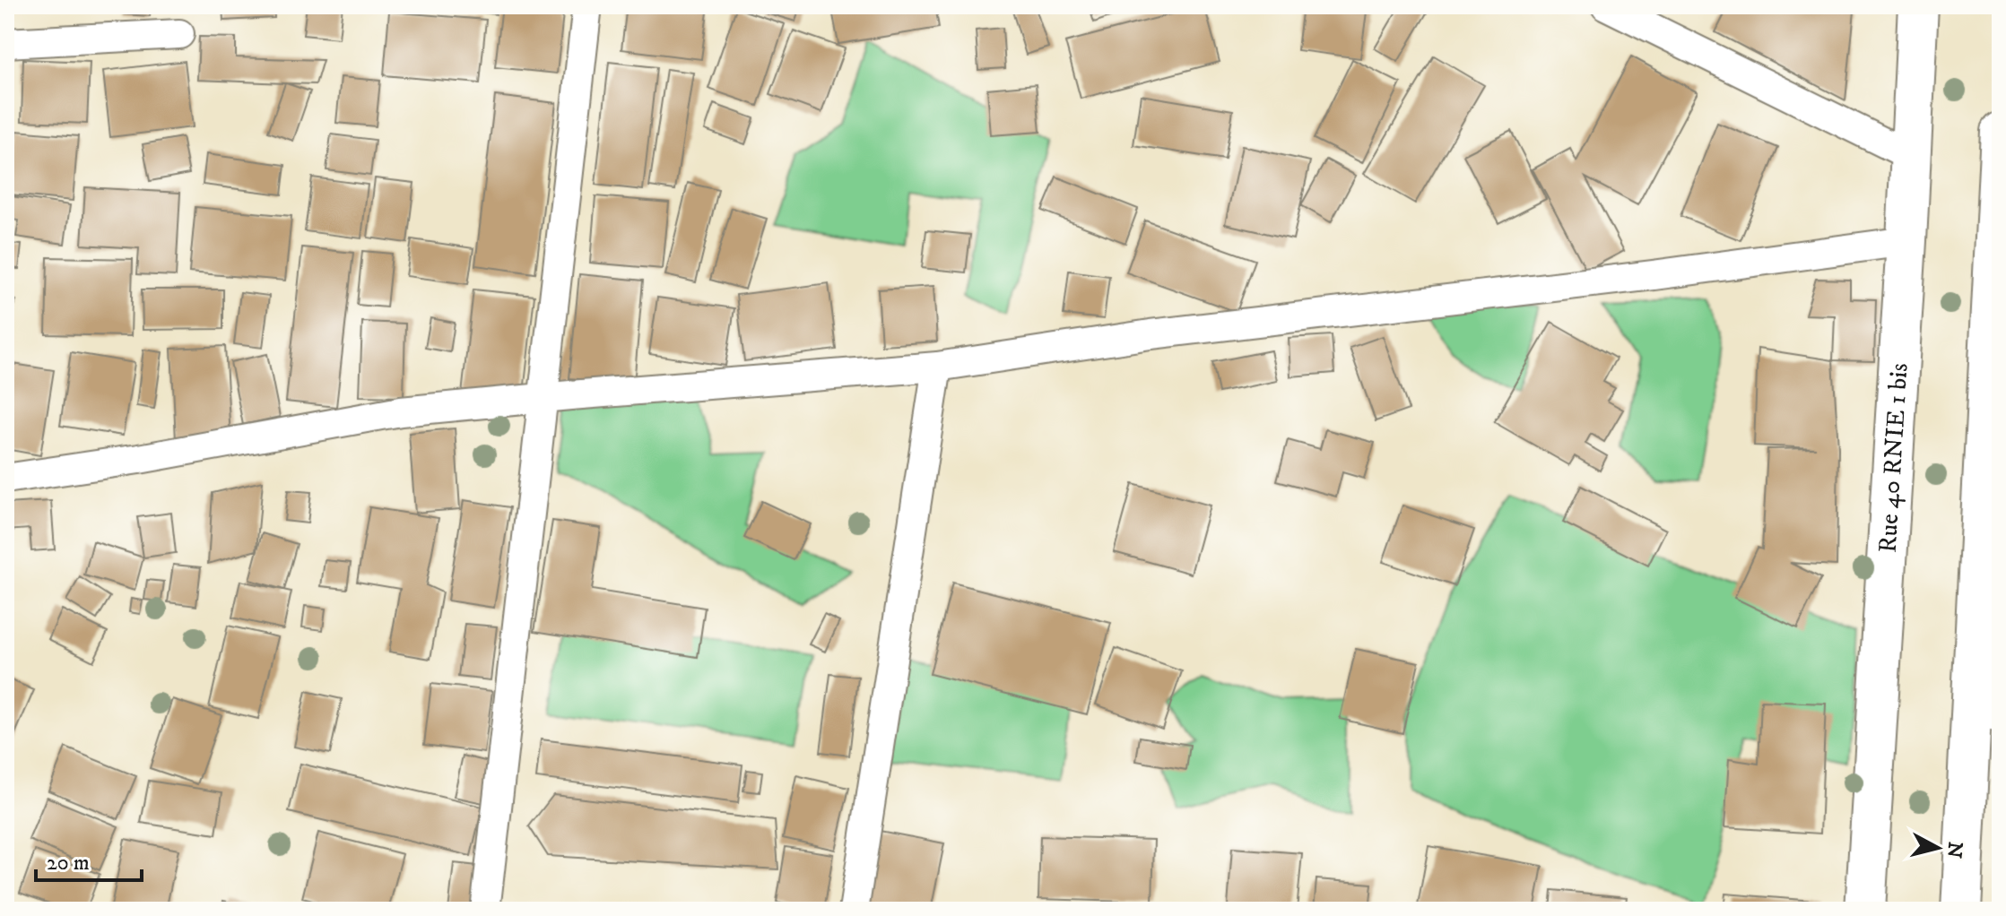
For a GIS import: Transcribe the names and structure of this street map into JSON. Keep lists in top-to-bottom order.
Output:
{
  "streets": {
    "main road": ["Rue 40 RNIE 1 bis"]
  },
  "scale_bar": "20 m",
  "north": "right"
}
